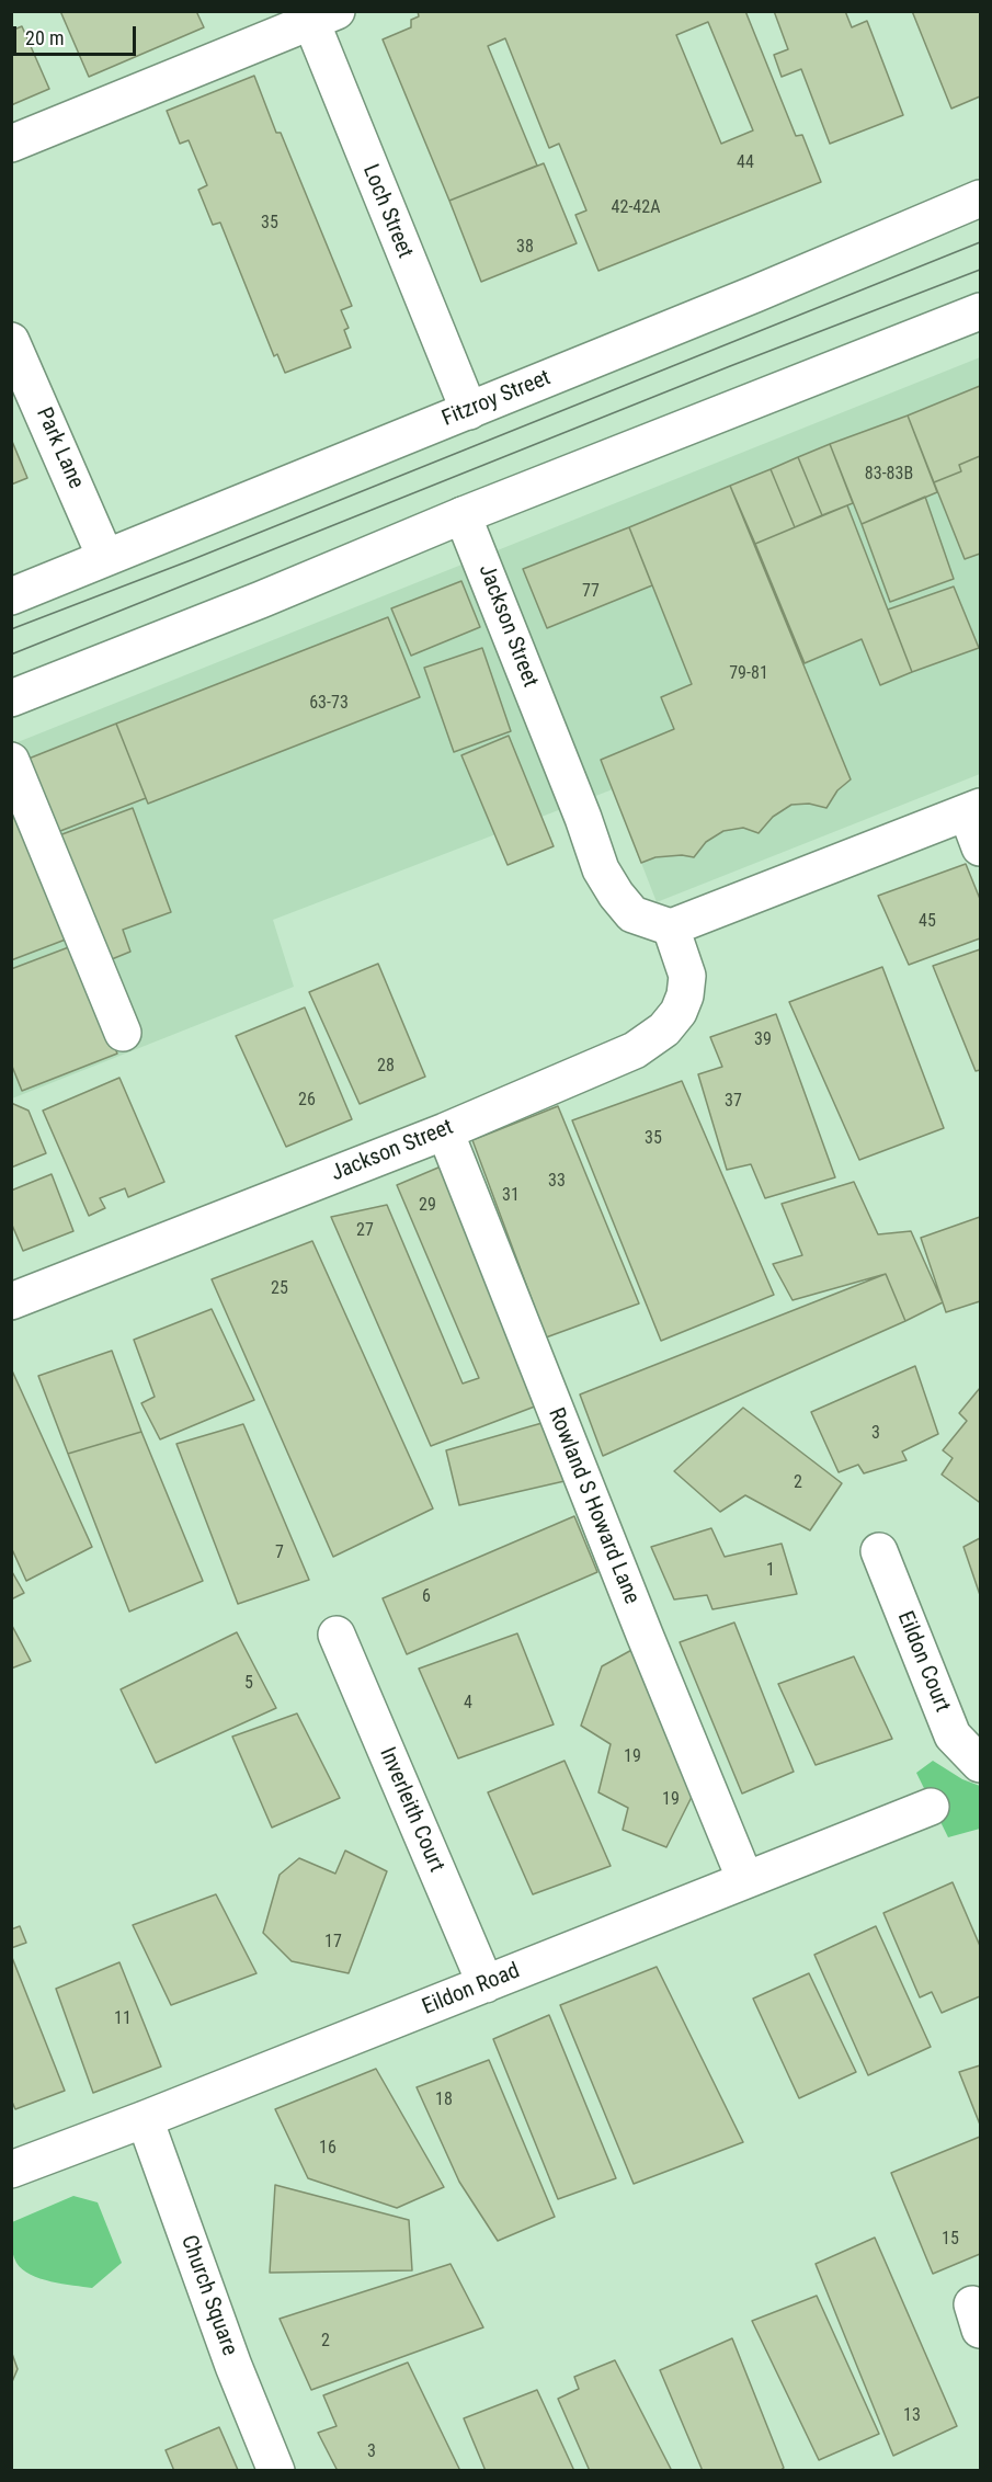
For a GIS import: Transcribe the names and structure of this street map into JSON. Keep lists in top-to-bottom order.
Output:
{
  "streets": {
    "street": [
      "Loch Street",
      "Fitzroy Street",
      "Park Lane",
      "Jackson Street",
      "Rowland S Howard Lane",
      "Eildon Court",
      "Inverleith Court",
      "Eildon Road",
      "Church Square"
    ]
  },
  "crossings": [
    ["Loch Street", "Fitzroy Street"],
    ["Fitzroy Street", "Park Lane"],
    ["Jackson Street", "Rowland S Howard Lane"],
    ["Rowland S Howard Lane", "Eildon Road"],
    ["Inverleith Court", "Eildon Road"],
    ["Eildon Road", "Church Square"]
  ],
  "house_numbers": [
    "44",
    "42-42A",
    "35",
    "38",
    "83-83B",
    "77",
    "79-81",
    "63-73",
    "45",
    "39",
    "28",
    "26",
    "37",
    "35",
    "33",
    "31",
    "29",
    "27",
    "25",
    "3",
    "2",
    "7",
    "1",
    "6",
    "5",
    "4",
    "19",
    "19",
    "17",
    "11",
    "18",
    "16",
    "15",
    "2",
    "13",
    "3"
  ],
  "scale_bar": "20 m"
}
